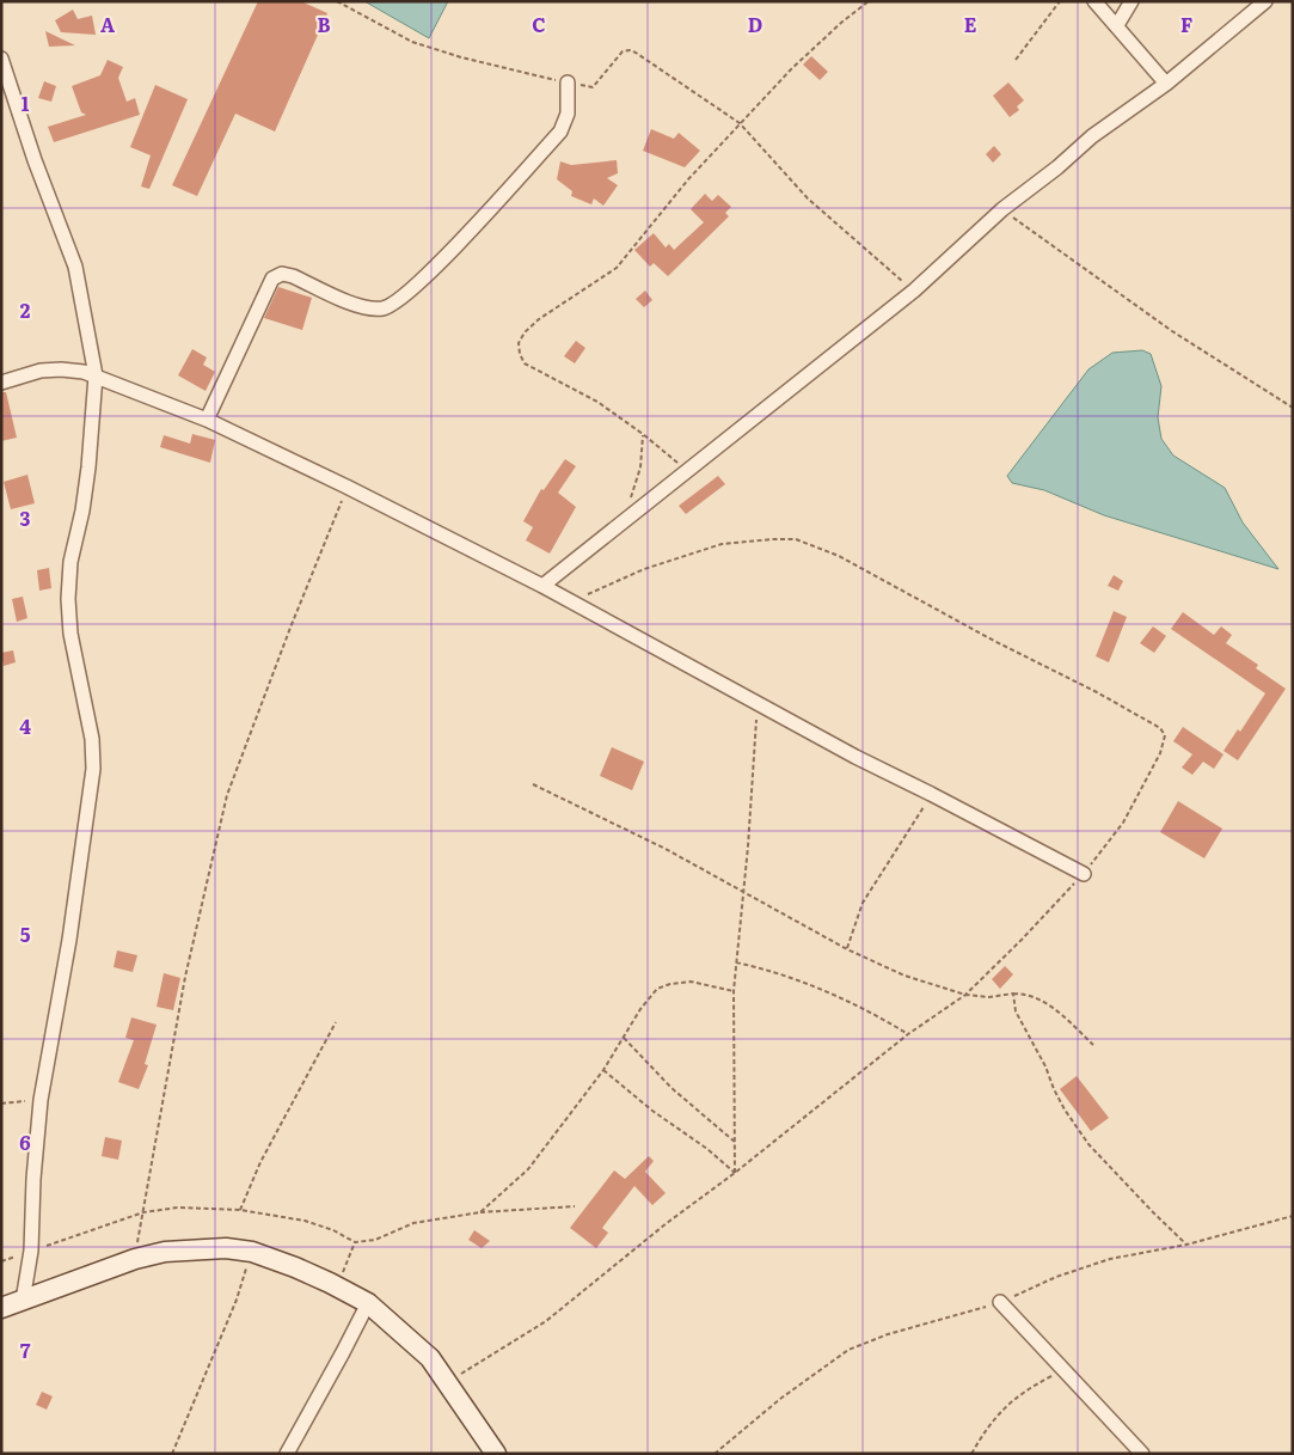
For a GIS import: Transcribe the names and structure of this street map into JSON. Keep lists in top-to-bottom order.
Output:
{
  "grid": {
    "columns": [
      "A",
      "B",
      "C",
      "D",
      "E",
      "F"
    ],
    "rows": [
      "1",
      "2",
      "3",
      "4",
      "5",
      "6",
      "7"
    ]
  }
}
